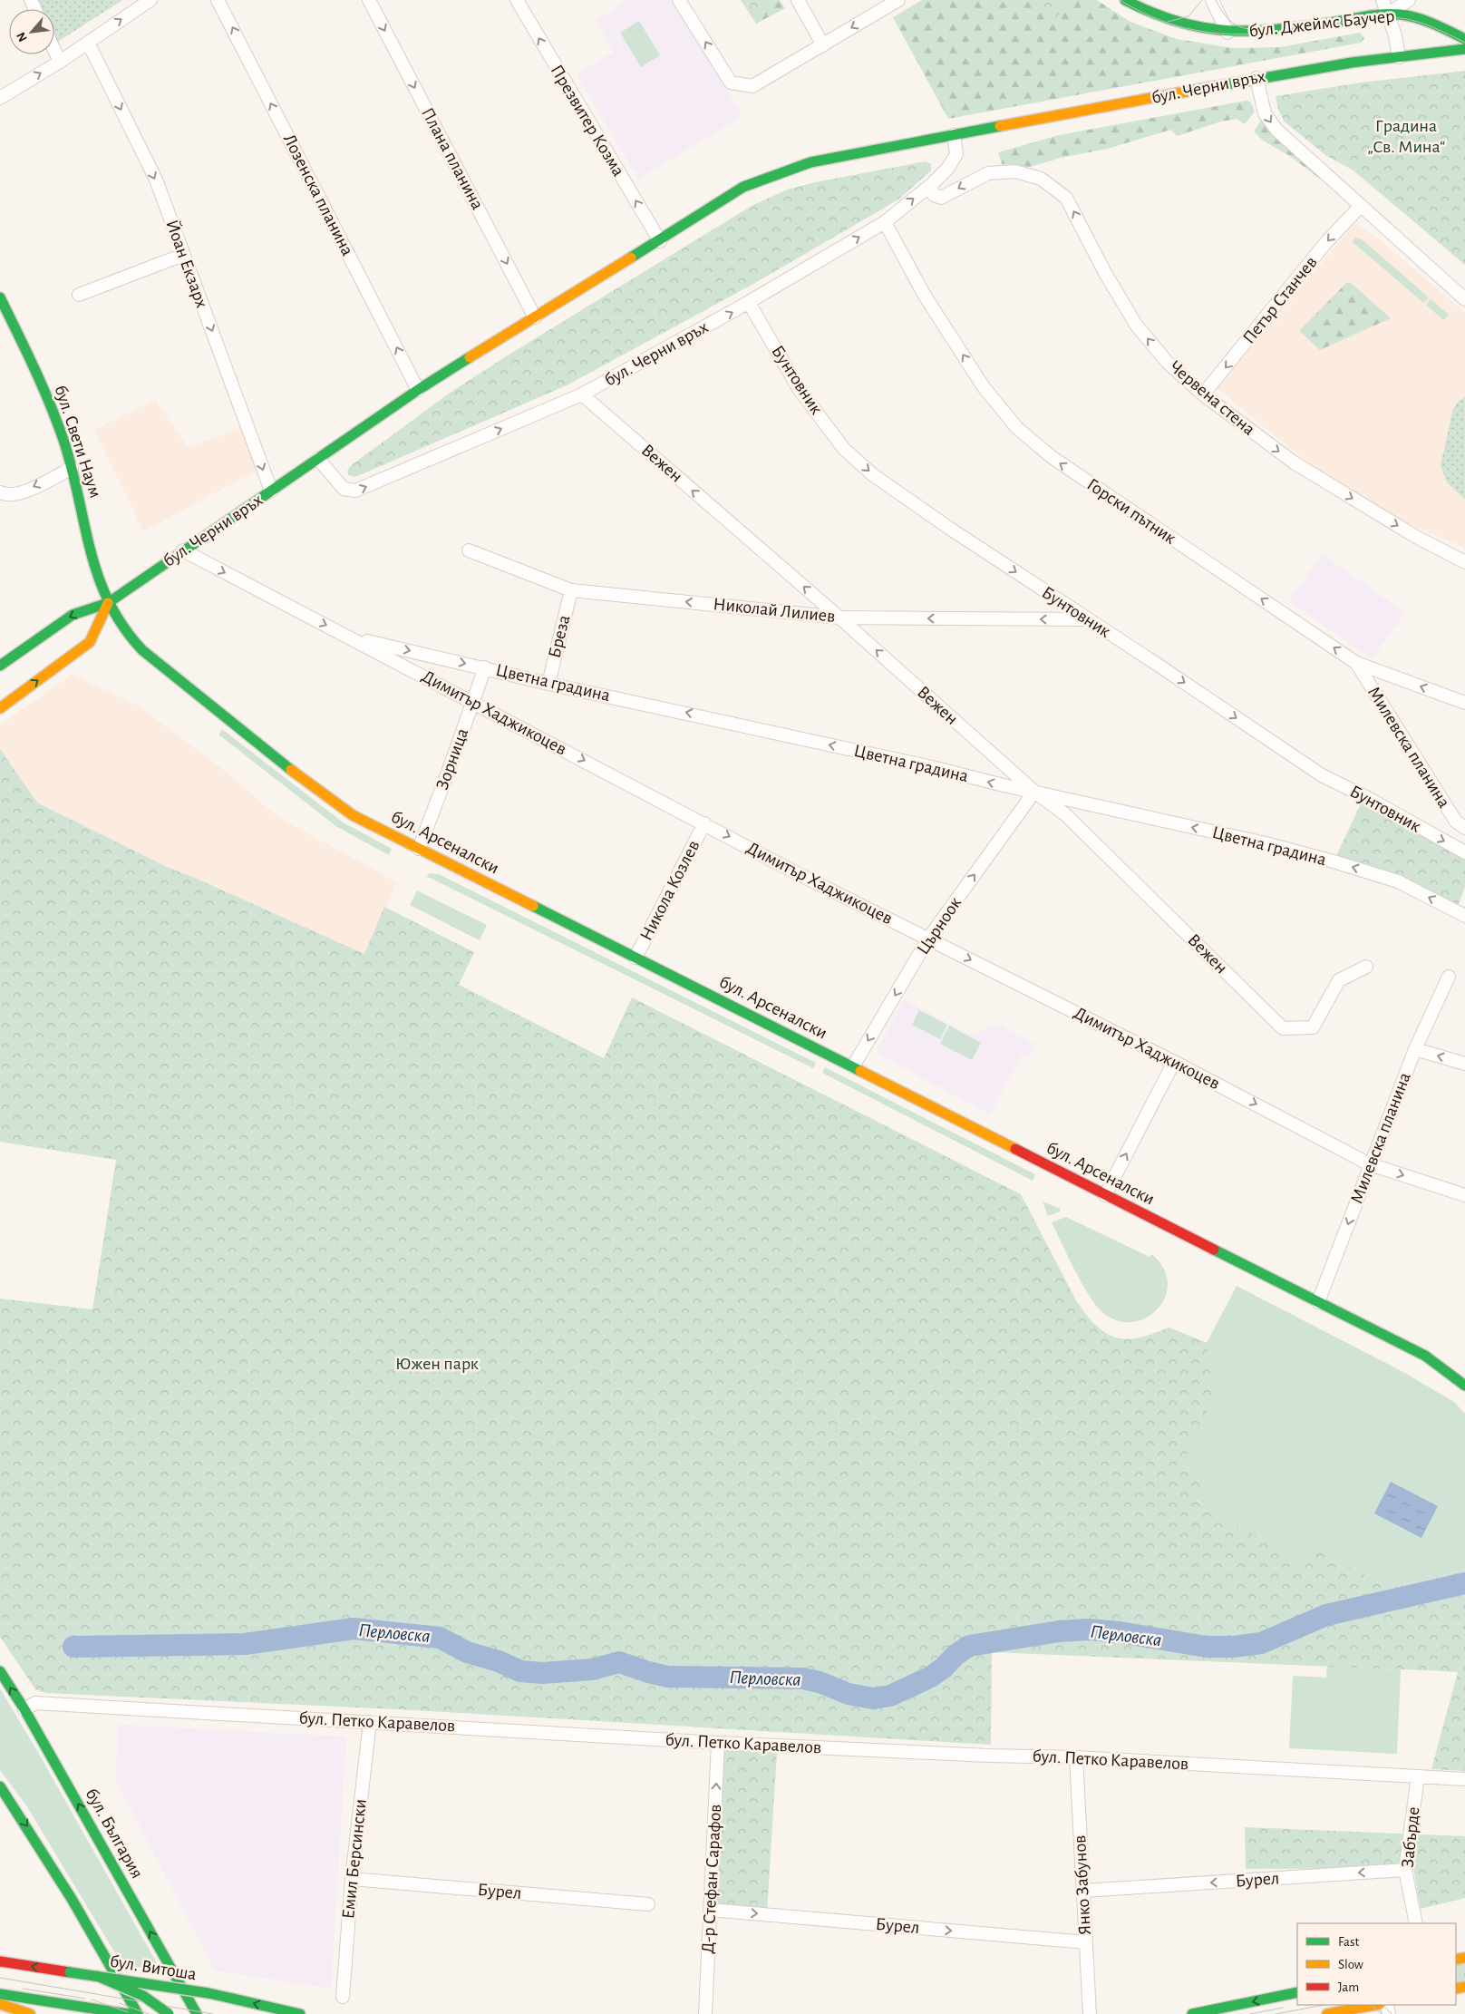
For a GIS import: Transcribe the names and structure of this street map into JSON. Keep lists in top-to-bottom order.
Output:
{
  "streets": {
    "street": [
      "бул. Джеймс Баучер",
      "бул. Черни връх",
      "Презвитер Козма",
      "Плана планина",
      "Лозенска планина",
      "Йоан Екзарх",
      "Петър Станчев",
      "Бунтовник",
      "Червена стена",
      "бул. Свети Наум",
      "Вежен",
      "Горски пътник",
      "Николай Лилиев",
      "Бреза",
      "Цветна градина",
      "Димитър Хаджикоцев",
      "Милевска планина",
      "Зорница",
      "бул. Арсеналски",
      "Никола Козлев",
      "Църноок",
      "бул. Петко Каравелов",
      "бул. България",
      "Забърде",
      "Емил Берсински",
      "Д-р Стефан Сарафов",
      "Бурел",
      "Янко Забунов",
      "бул. Витоша"
    ]
  },
  "crossings": [
    ["бул. Черни връх", "Презвитер Козма"],
    ["бул. Черни връх", "Плана планина"],
    ["бул. Черни връх", "Лозенска планина"],
    ["бул. Черни връх", "Йоан Екзарх"],
    ["бул. Черни връх", "Бунтовник"],
    ["бул. Черни връх", "Червена стена"],
    ["бул. Черни връх", "бул. Свети Наум"],
    ["бул. Черни връх", "Вежен"],
    ["бул. Черни връх", "Горски пътник"],
    ["бул. Черни връх", "Димитър Хаджикоцев"],
    ["бул. Черни връх", "бул. Арсеналски"],
    ["Петър Станчев", "Червена стена"],
    ["Бунтовник", "Николай Лилиев"],
    ["бул. Свети Наум", "бул. Арсеналски"],
    ["Вежен", "Николай Лилиев"],
    ["Вежен", "Цветна градина"],
    ["Вежен", "Църноок"],
    ["Горски пътник", "Милевска планина"],
    ["Николай Лилиев", "Бреза"],
    ["Бреза", "Цветна градина"],
    ["Цветна градина", "Димитър Хаджикоцев"],
    ["Цветна градина", "Зорница"],
    ["Цветна градина", "Църноок"],
    ["Димитър Хаджикоцев", "Милевска планина"],
    ["Димитър Хаджикоцев", "Зорница"],
    ["Димитър Хаджикоцев", "Никола Козлев"],
    ["Димитър Хаджикоцев", "Църноок"],
    ["Милевска планина", "бул. Арсеналски"],
    ["Зорница", "бул. Арсеналски"],
    ["бул. Арсеналски", "Никола Козлев"],
    ["бул. Арсеналски", "Църноок"],
    ["бул. Петко Каравелов", "бул. България"],
    ["бул. Петко Каравелов", "Забърде"],
    ["бул. Петко Каравелов", "Емил Берсински"],
    ["бул. Петко Каравелов", "Д-р Стефан Сарафов"],
    ["бул. Петко Каравелов", "Янко Забунов"],
    ["Забърде", "Бурел"],
    ["Емил Берсински", "Бурел"],
    ["Д-р Стефан Сарафов", "Бурел"],
    ["Бурел", "Янко Забунов"]
  ],
  "one_way": [
    "Презвитер Козма",
    "Плана планина",
    "Лозенска планина",
    "Йоан Екзарх",
    "Петър Станчев",
    "Бунтовник",
    "Вежен",
    "Горски пътник",
    "Николай Лилиев",
    "Димитър Хаджикоцев",
    "Д-р Стефан Сарафов"
  ],
  "water": ["Перловска"],
  "parks": ["Градина „Св. Мина“", "Южен парк"],
  "legend": ["Fast", "Slow", "Jam"],
  "north": "bottom left"
}
